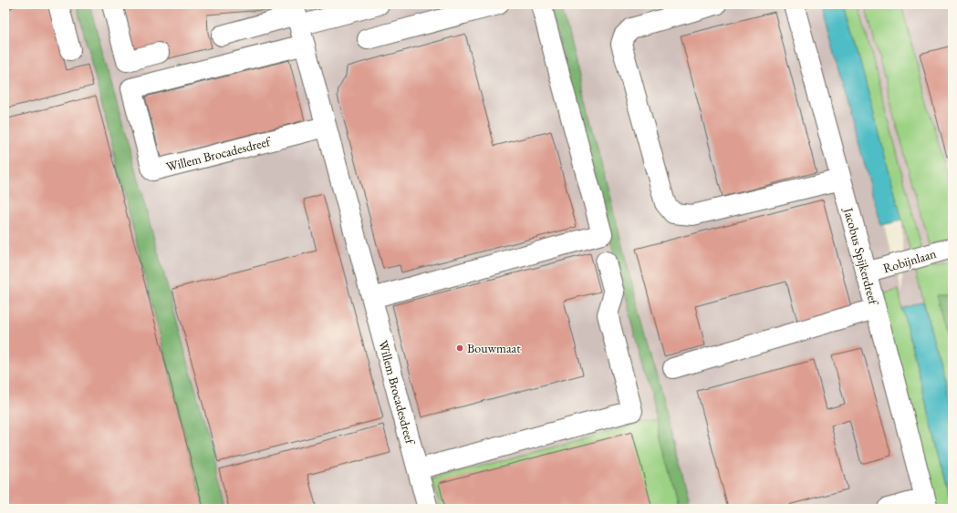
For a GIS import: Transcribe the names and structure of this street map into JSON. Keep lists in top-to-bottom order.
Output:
{
  "streets": {
    "street": ["Willem Brocadesdreef", "Jacobus Spijkerdreef", "Robijnlaan"]
  },
  "crossings": [
    ["Jacobus Spijkerdreef", "Robijnlaan"]
  ],
  "places": ["Bouwmaat"]
}
